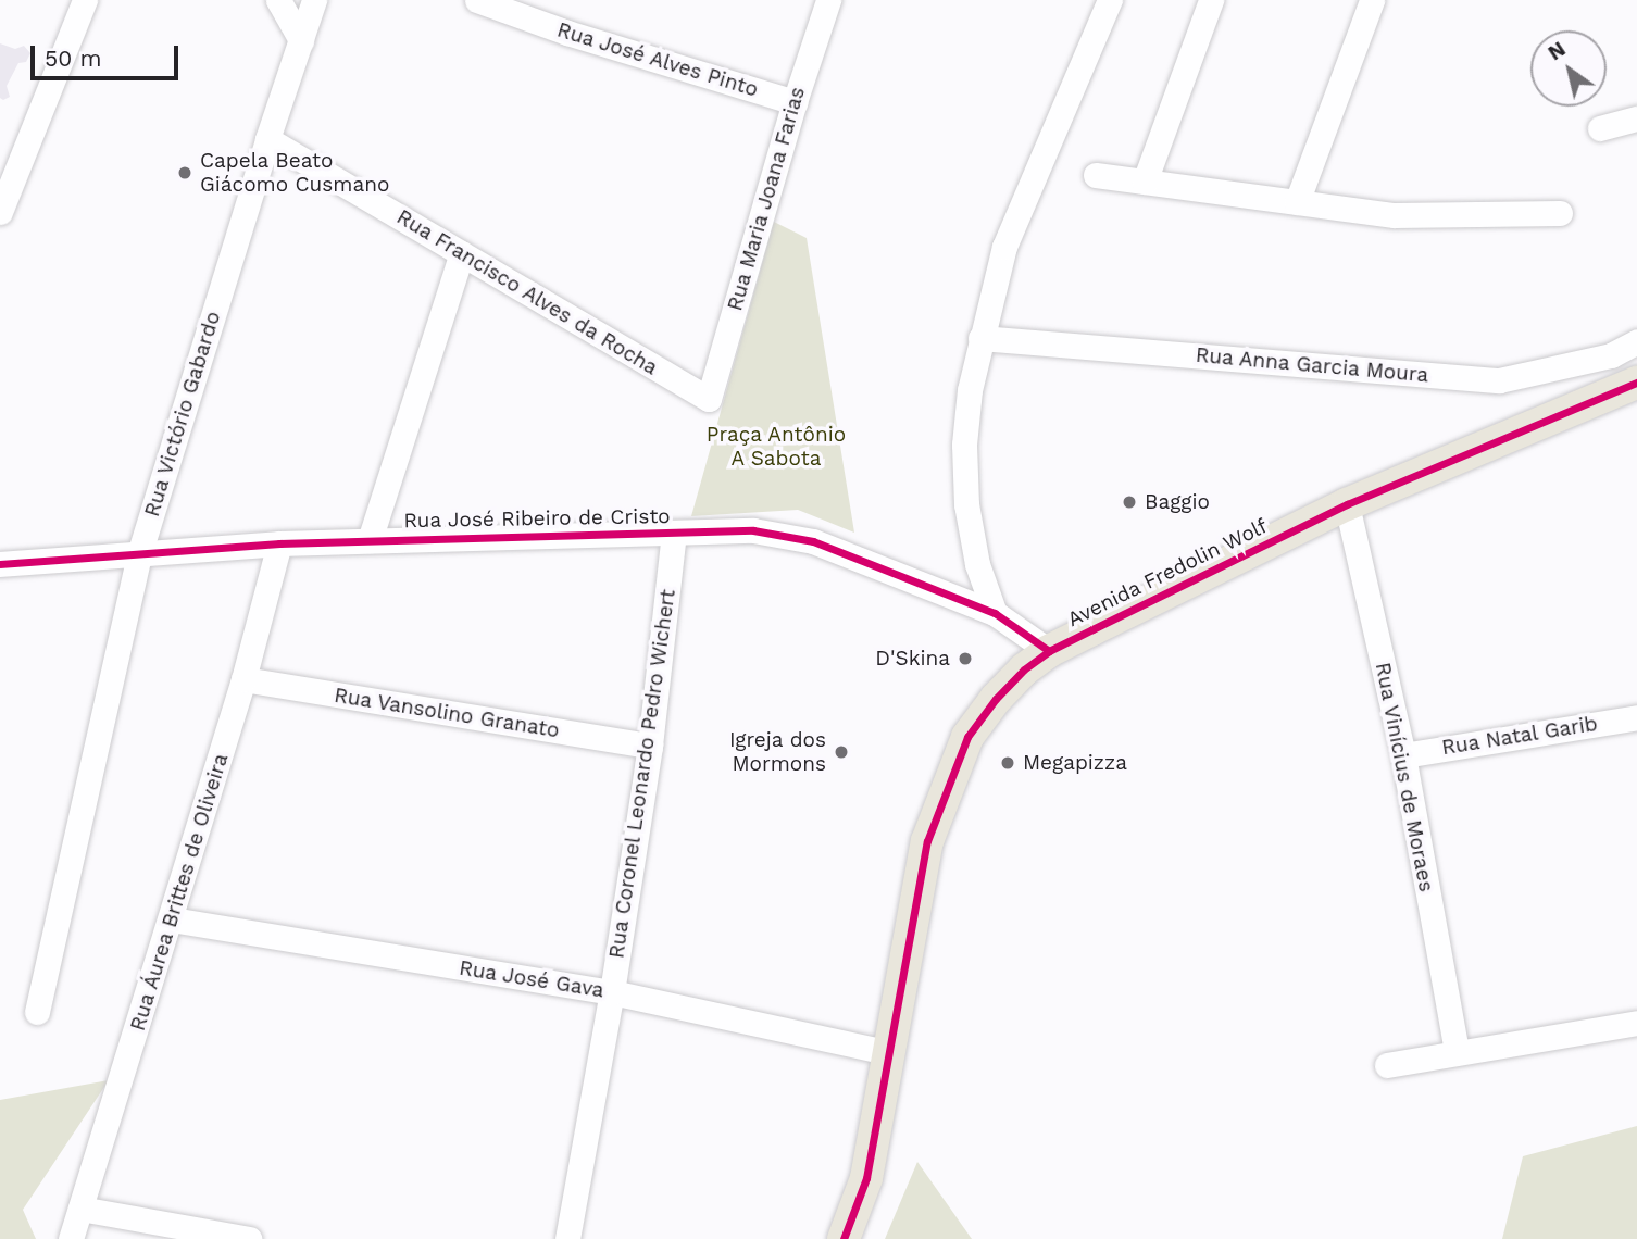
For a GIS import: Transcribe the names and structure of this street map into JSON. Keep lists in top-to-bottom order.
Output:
{
  "streets": {
    "main road": ["Avenida Fredolin Wolf"],
    "street": [
      "Rua José Alves Pinto",
      "Rua Maria Joana Farias",
      "Rua Francisco Alves da Rocha",
      "Rua Anna Garcia Moura",
      "Rua Victório Gabardo",
      "Rua José Ribeiro de Cristo",
      "Rua Vansolino Granato",
      "Rua Natal Garib",
      "Rua Coronel Leonardo Pedro Wichert",
      "Rua Vinícius de Moraes",
      "Rua Áurea Brittes de Oliveira",
      "Rua José Gava"
    ]
  },
  "crossings": [
    ["Rua José Alves Pinto", "Rua Maria Joana Farias"],
    ["Rua Maria Joana Farias", "Rua Francisco Alves da Rocha"],
    ["Rua Francisco Alves da Rocha", "Rua Victório Gabardo"],
    ["Rua Victório Gabardo", "Rua José Ribeiro de Cristo"],
    ["Rua José Ribeiro de Cristo", "Avenida Fredolin Wolf"],
    ["Rua José Ribeiro de Cristo", "Rua Coronel Leonardo Pedro Wichert"],
    ["Rua José Ribeiro de Cristo", "Rua Áurea Brittes de Oliveira"],
    ["Avenida Fredolin Wolf", "Rua Vinícius de Moraes"],
    ["Avenida Fredolin Wolf", "Rua José Gava"],
    ["Rua Vansolino Granato", "Rua Coronel Leonardo Pedro Wichert"],
    ["Rua Vansolino Granato", "Rua Áurea Brittes de Oliveira"],
    ["Rua Natal Garib", "Rua Vinícius de Moraes"],
    ["Rua Coronel Leonardo Pedro Wichert", "Rua José Gava"],
    ["Rua Áurea Brittes de Oliveira", "Rua José Gava"]
  ],
  "parks": ["Praça Antônio A Sabota"],
  "places": [
    "Capela Beato Giácomo Cusmano",
    "Baggio",
    "D'Skina",
    "Igreja dos Mormons",
    "Megapizza"
  ],
  "scale_bar": "50 m",
  "north": "top left"
}
